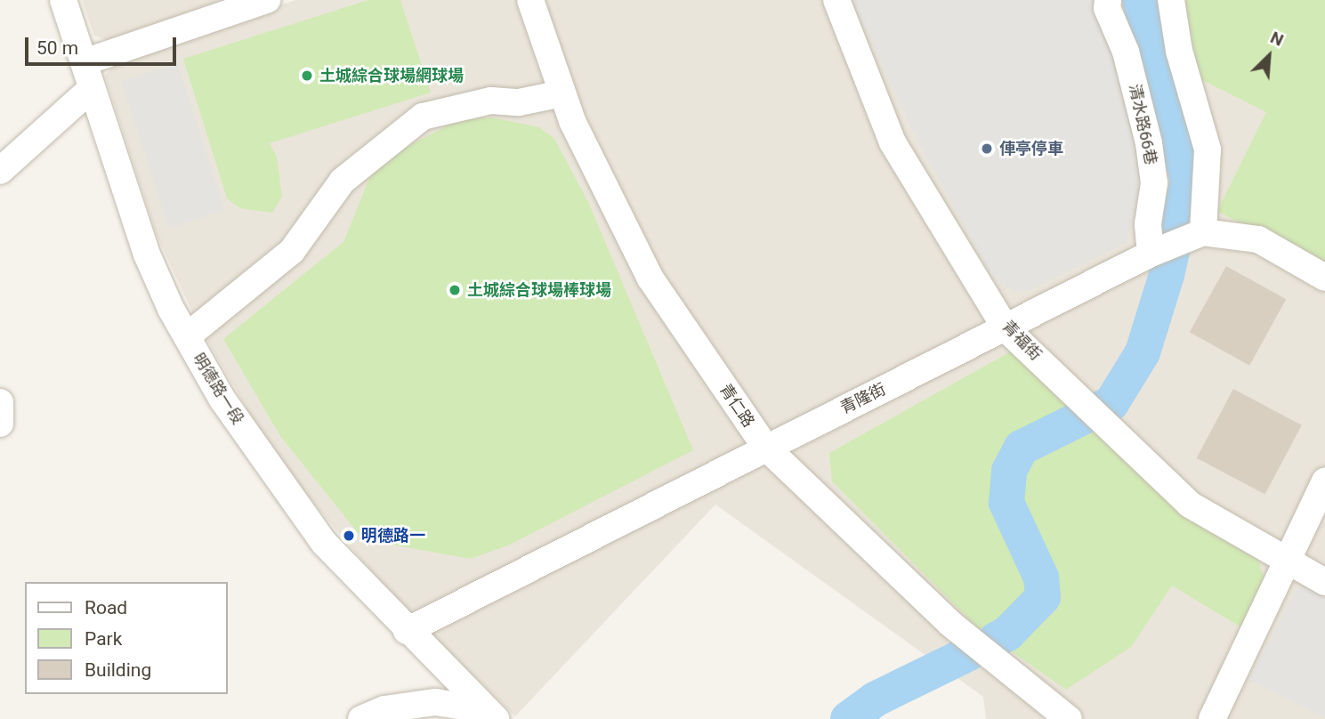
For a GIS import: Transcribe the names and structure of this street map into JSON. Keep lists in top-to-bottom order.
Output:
{
  "streets": {
    "street": [
      "清水路66巷",
      "青福街",
      "明德路一段",
      "青隆街",
      "青仁路"
    ]
  },
  "crossings": [
    ["清水路66巷", "青隆街"],
    ["青福街", "青隆街"],
    ["明德路一段", "青隆街"],
    ["青隆街", "青仁路"]
  ],
  "places": [
    "土城綜合球場網球場",
    "俥亭停車",
    "土城綜合球場棒球場",
    "明德路一"
  ],
  "legend": ["Road", "Park", "Building"],
  "scale_bar": "50 m",
  "north": "top right"
}
